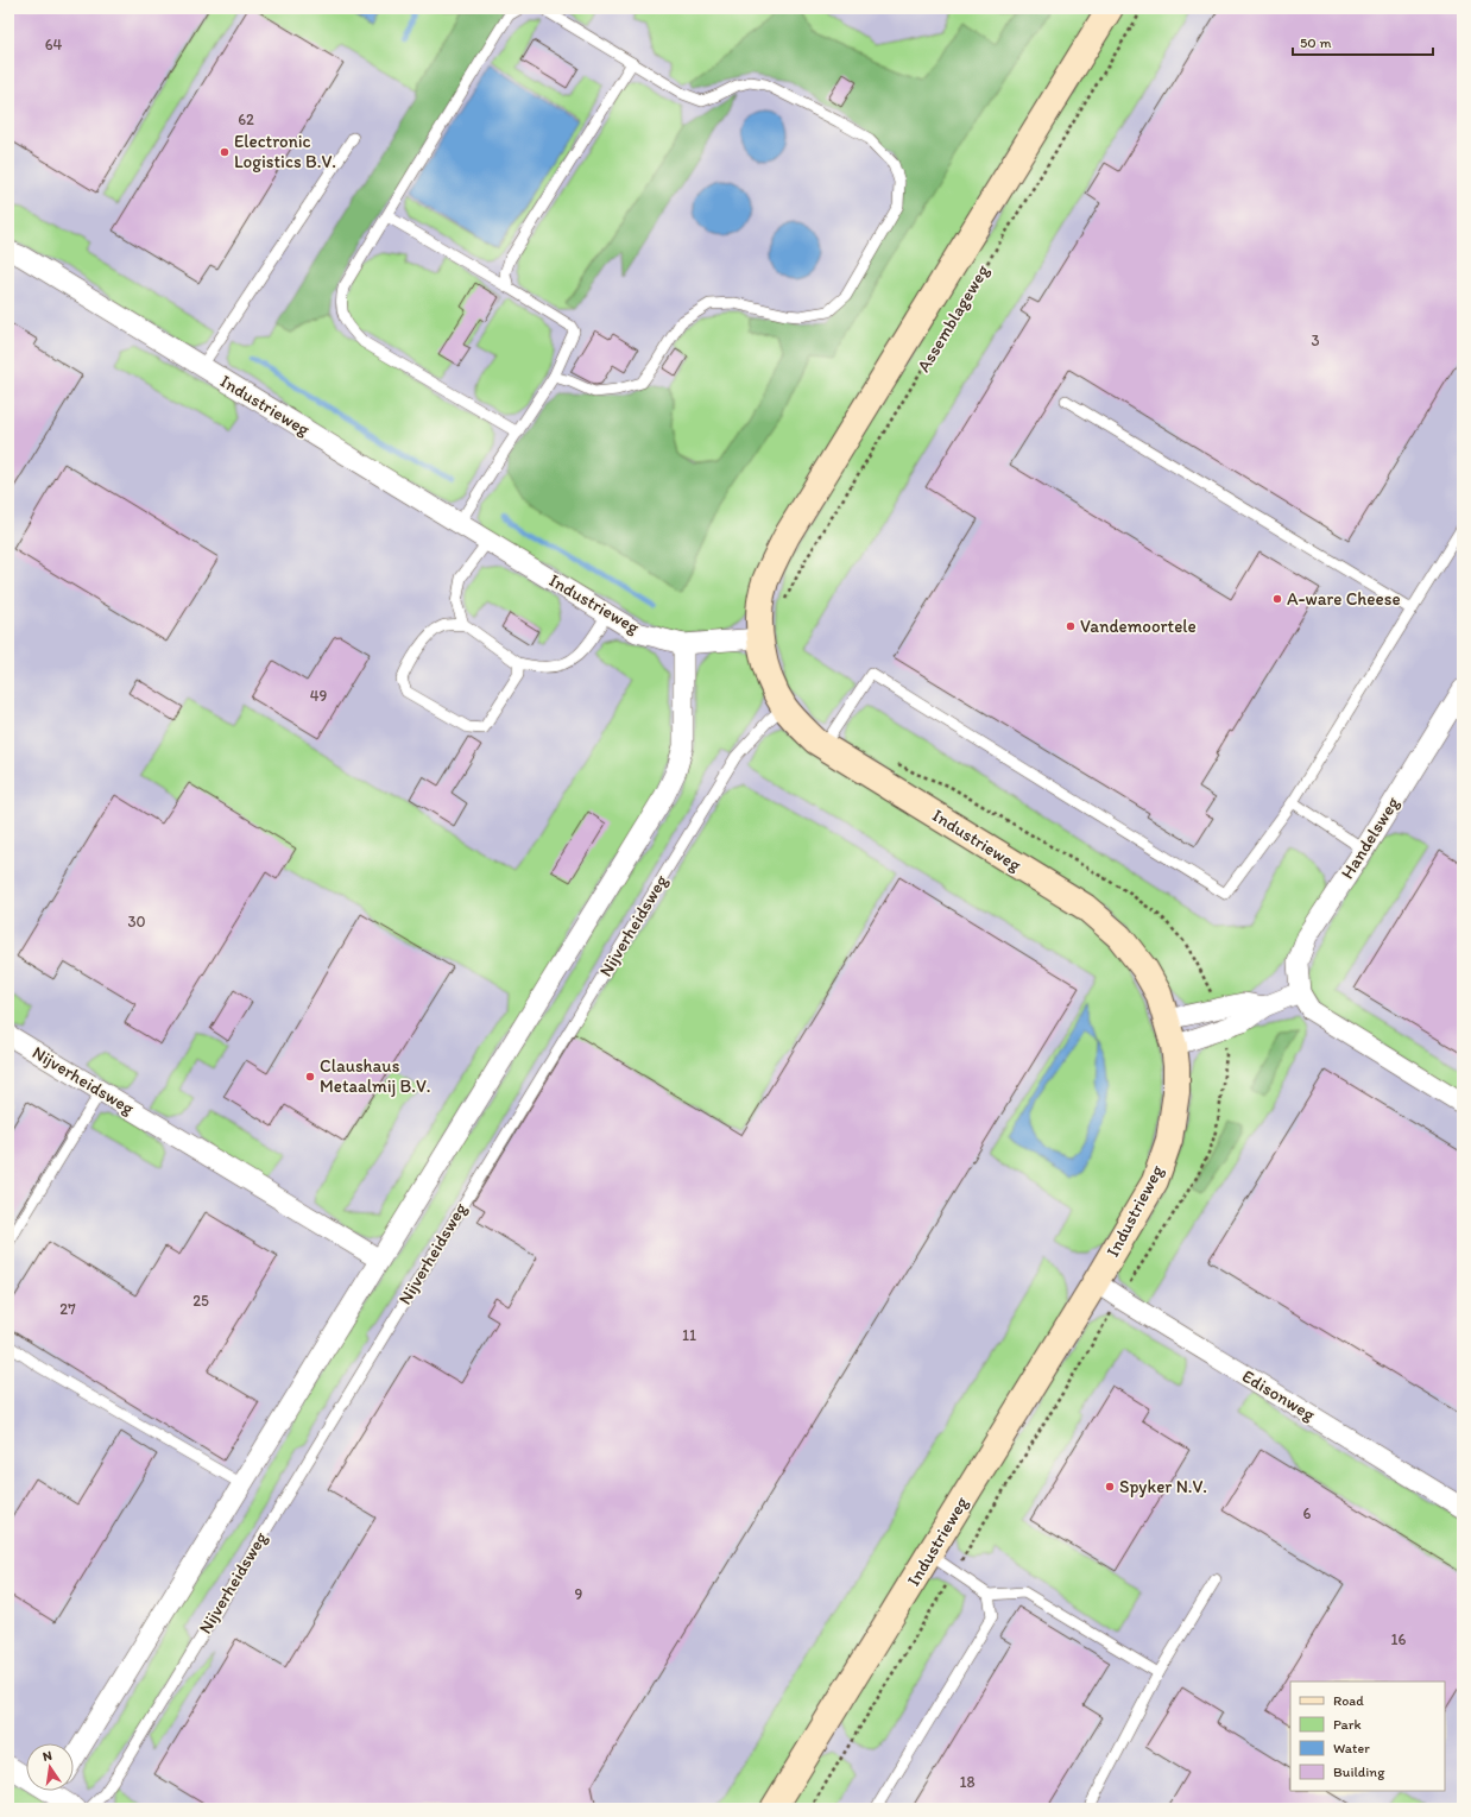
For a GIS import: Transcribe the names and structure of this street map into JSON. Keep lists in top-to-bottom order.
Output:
{
  "streets": {
    "street": [
      "Assemblageweg",
      "Industrieweg",
      "Handelsweg",
      "Nijverheidsweg",
      "Edisonweg"
    ]
  },
  "crossings": [
    ["Assemblageweg", "Industrieweg"],
    ["Industrieweg", "Nijverheidsweg"],
    ["Industrieweg", "Edisonweg"]
  ],
  "places": [
    "Electronic Logistics B.V.",
    "A-ware Cheese",
    "Vandemoortele",
    "Claushaus Metaalmij B.V.",
    "Spyker N.V."
  ],
  "house_numbers": [
    "64",
    "62",
    "3",
    "49",
    "30",
    "25",
    "27",
    "11",
    "6",
    "9",
    "16",
    "18"
  ],
  "legend": [
    "Road",
    "Park",
    "Water",
    "Building"
  ],
  "scale_bar": "50 m",
  "north": "top"
}
